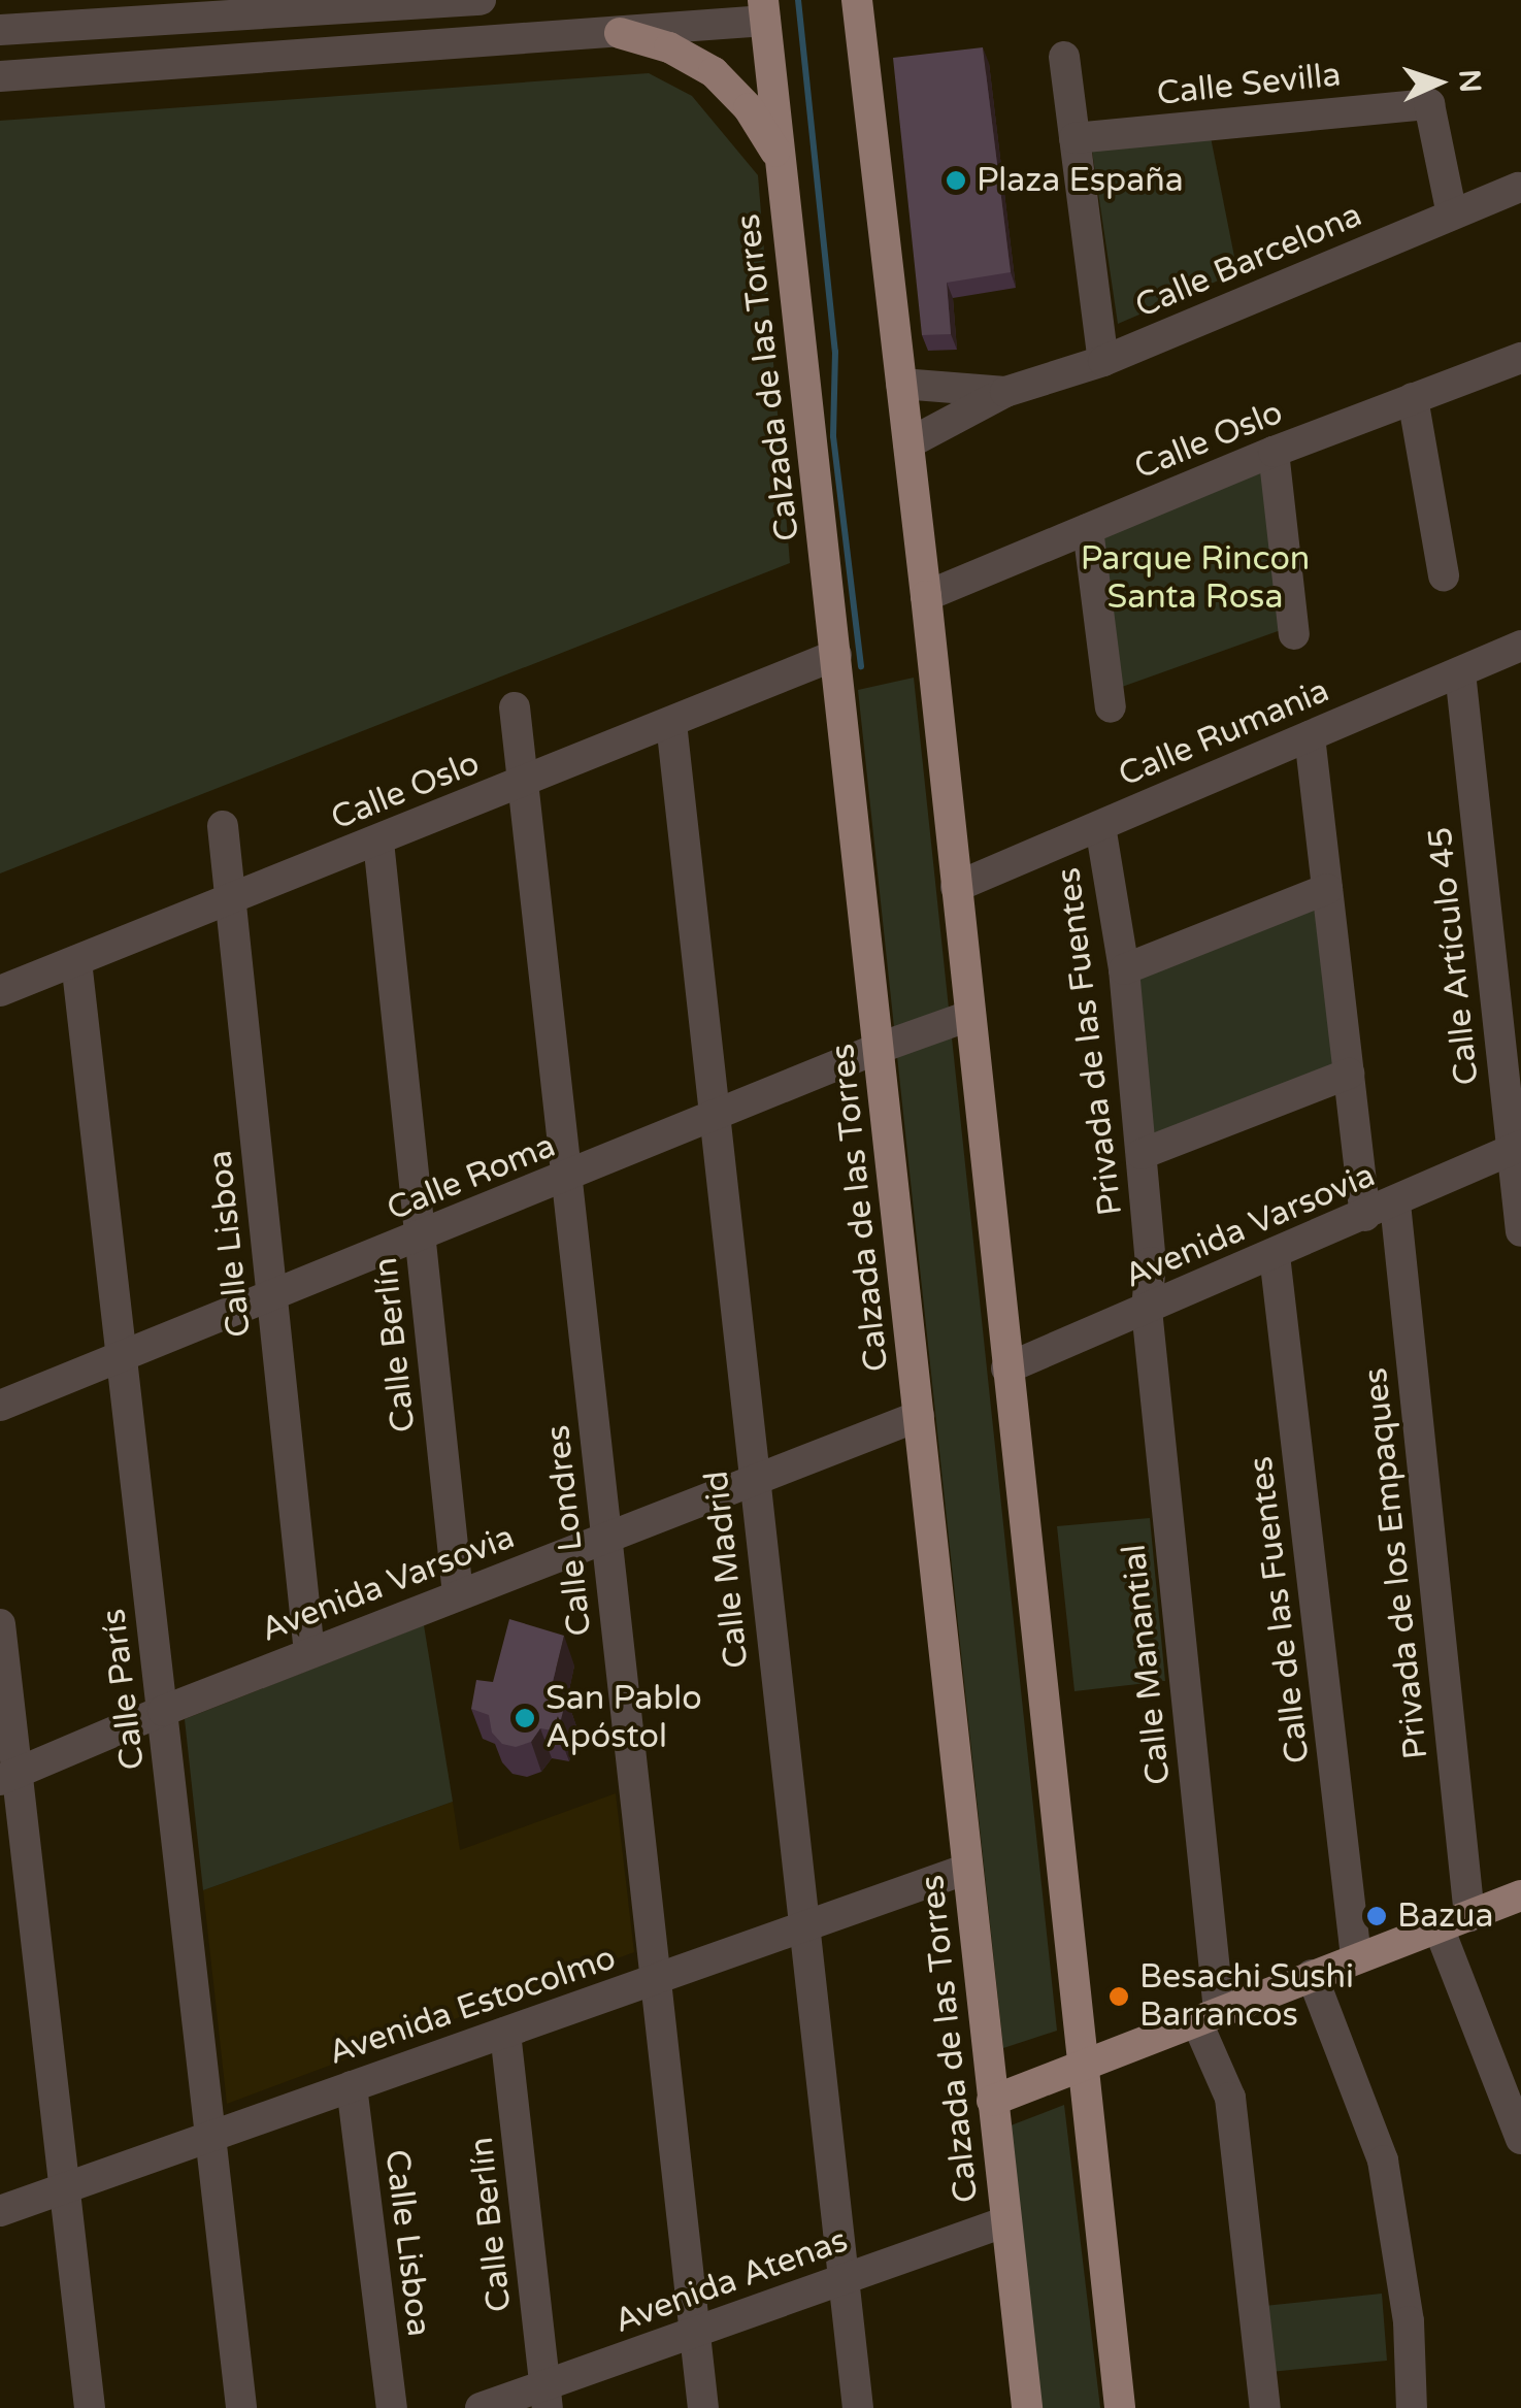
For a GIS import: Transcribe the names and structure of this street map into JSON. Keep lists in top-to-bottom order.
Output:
{
  "streets": {
    "main road": ["Calzada de las Torres"],
    "street": [
      "Calle Sevilla",
      "Calle Barcelona",
      "Calle Oslo",
      "Calle Rumania",
      "Calle Artículo 45",
      "Privada de las Fuentes",
      "Calle Roma",
      "Avenida Varsovia",
      "Calle Lisboa",
      "Calle Berlín",
      "Calle Londres",
      "Privada de los Empaques",
      "Calle Madrid",
      "Calle de las Fuentes",
      "Calle Manantial",
      "Calle París",
      "Avenida Estocolmo",
      "Avenida Atenas"
    ]
  },
  "crossings": [
    ["Calle Sevilla", "Calle Barcelona"],
    ["Calzada de las Torres", "Calle Oslo"],
    ["Calzada de las Torres", "Calle Roma"],
    ["Calzada de las Torres", "Avenida Varsovia"],
    ["Calzada de las Torres", "Avenida Estocolmo"],
    ["Calzada de las Torres", "Avenida Atenas"],
    ["Calle Oslo", "Calle Lisboa"],
    ["Calle Oslo", "Calle Berlín"],
    ["Calle Oslo", "Calle Londres"],
    ["Calle Oslo", "Calle Madrid"],
    ["Calle Oslo", "Calle París"],
    ["Calle Rumania", "Calle Artículo 45"],
    ["Calle Rumania", "Privada de las Fuentes"],
    ["Calle Artículo 45", "Avenida Varsovia"],
    ["Privada de las Fuentes", "Avenida Varsovia"],
    ["Privada de las Fuentes", "Calle Manantial"],
    ["Calle Roma", "Calle Lisboa"],
    ["Calle Roma", "Calle Berlín"],
    ["Calle Roma", "Calle Londres"],
    ["Calle Roma", "Calle Madrid"],
    ["Calle Roma", "Calle París"],
    ["Avenida Varsovia", "Calle Lisboa"],
    ["Avenida Varsovia", "Calle Berlín"],
    ["Avenida Varsovia", "Calle Londres"],
    ["Avenida Varsovia", "Privada de los Empaques"],
    ["Avenida Varsovia", "Calle Madrid"],
    ["Avenida Varsovia", "Calle de las Fuentes"],
    ["Avenida Varsovia", "Calle Manantial"],
    ["Avenida Varsovia", "Calle París"],
    ["Calle Lisboa", "Avenida Estocolmo"],
    ["Calle Berlín", "Avenida Estocolmo"],
    ["Calle Berlín", "Avenida Atenas"],
    ["Calle Londres", "Avenida Estocolmo"],
    ["Calle Londres", "Avenida Atenas"],
    ["Calle Madrid", "Avenida Estocolmo"],
    ["Calle Madrid", "Avenida Atenas"],
    ["Calle París", "Avenida Estocolmo"]
  ],
  "parks": ["Parque Rincon Santa Rosa"],
  "places": [
    "Plaza España",
    "San Pablo Apóstol",
    "Bazua",
    "Besachi Sushi Barrancos"
  ],
  "north": "right"
}
